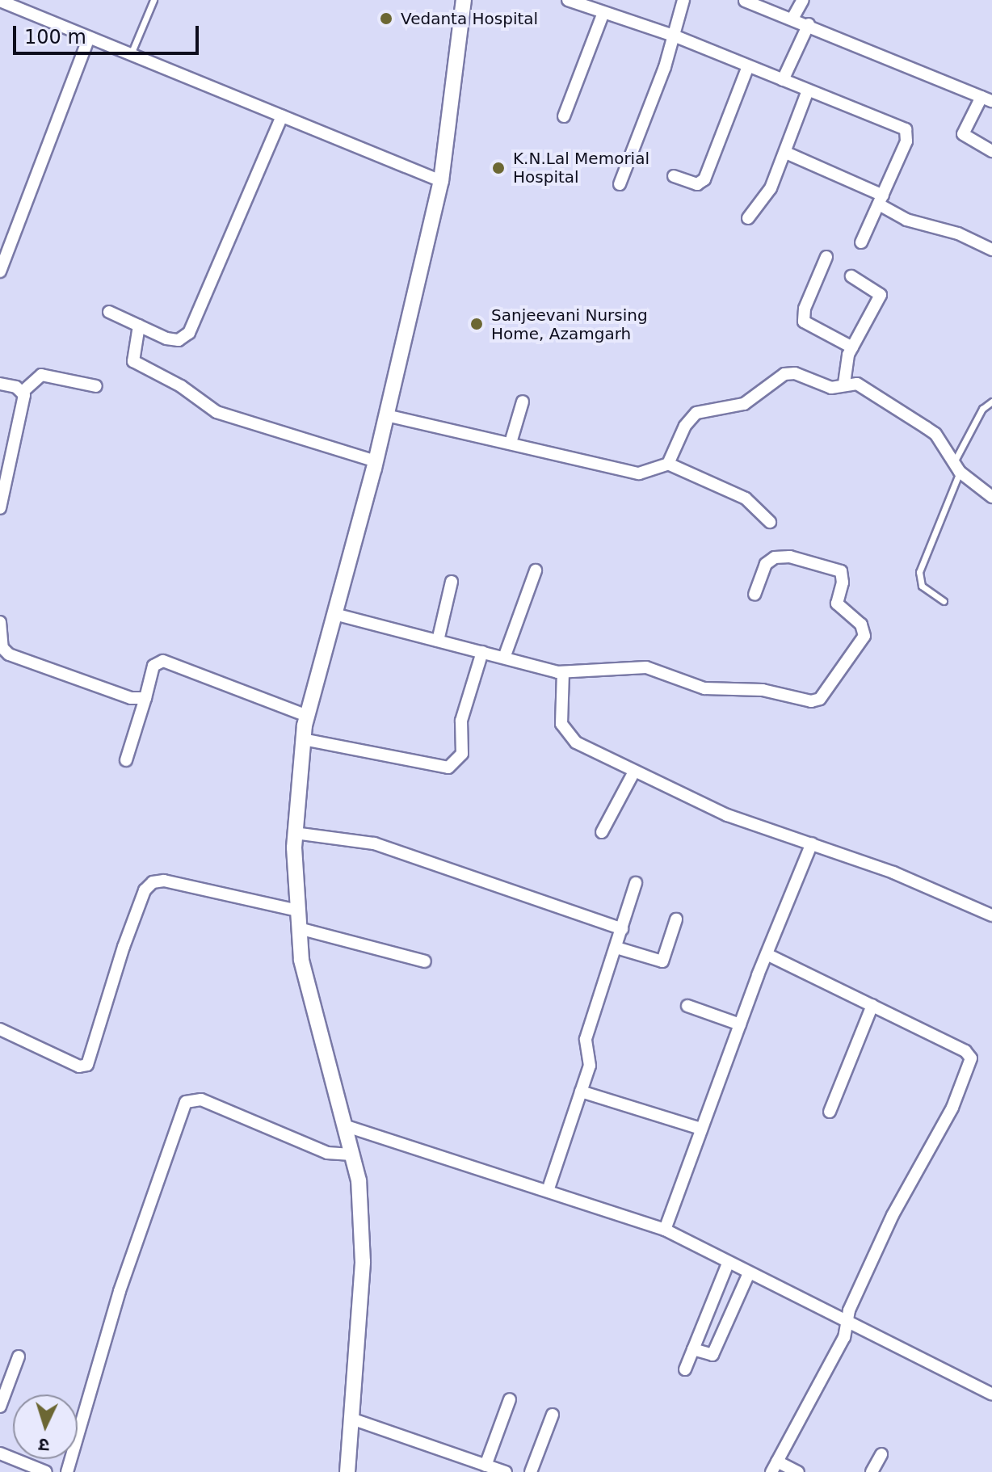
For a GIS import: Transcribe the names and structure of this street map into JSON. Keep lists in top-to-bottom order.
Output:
{
  "places": ["Vedanta Hospital", "K.N.Lal Memorial Hospital", "Sanjeevani Nursing Home, Azamgarh"],
  "scale_bar": "100 m",
  "north": "bottom"
}
